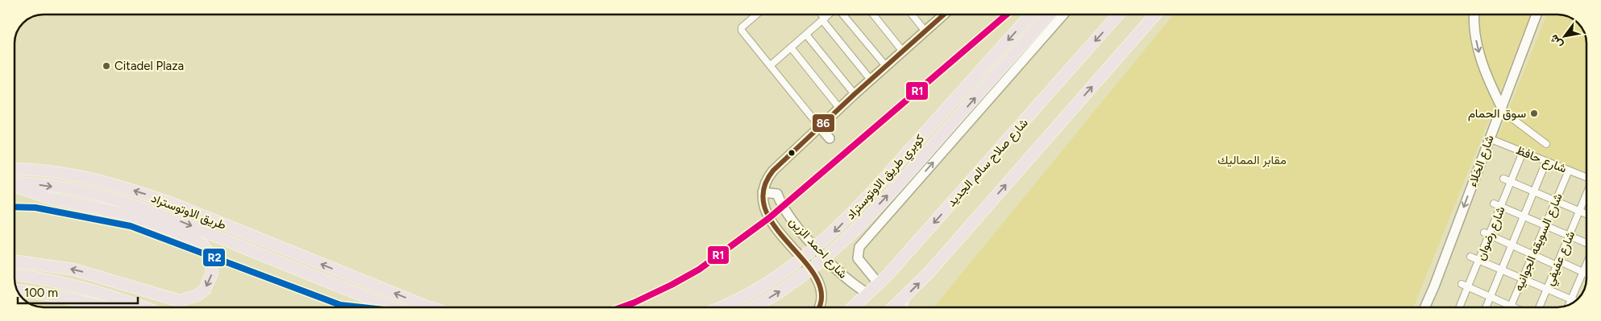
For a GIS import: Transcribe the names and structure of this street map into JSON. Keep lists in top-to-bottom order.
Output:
{
  "streets": {
    "highway": ["شارع صلاح سالم الجديد", "كوبري طريق الاوتوستراد", "طريق الاوتوستراد"],
    "street": [
      "شارع حافظ",
      "شارع الخلاء",
      "شارع رضوان",
      "شارع السويقه الجوانيه",
      "شارع احمد الزين",
      "شارع عفيفي"
    ]
  },
  "crossings": [
    ["شارع حافظ", "شارع الخلاء"],
    ["شارع حافظ", "شارع رضوان"],
    ["شارع حافظ", "شارع السويقه الجوانيه"],
    ["شارع صلاح سالم الجديد", "شارع احمد الزين"]
  ],
  "parks": ["مقابر المماليك"],
  "places": ["Citadel Plaza", "سوق الحمام"],
  "lines": ["transit line R1", "transit line 86", "transit line R2"],
  "scale_bar": "100 m",
  "north": "bottom left"
}
